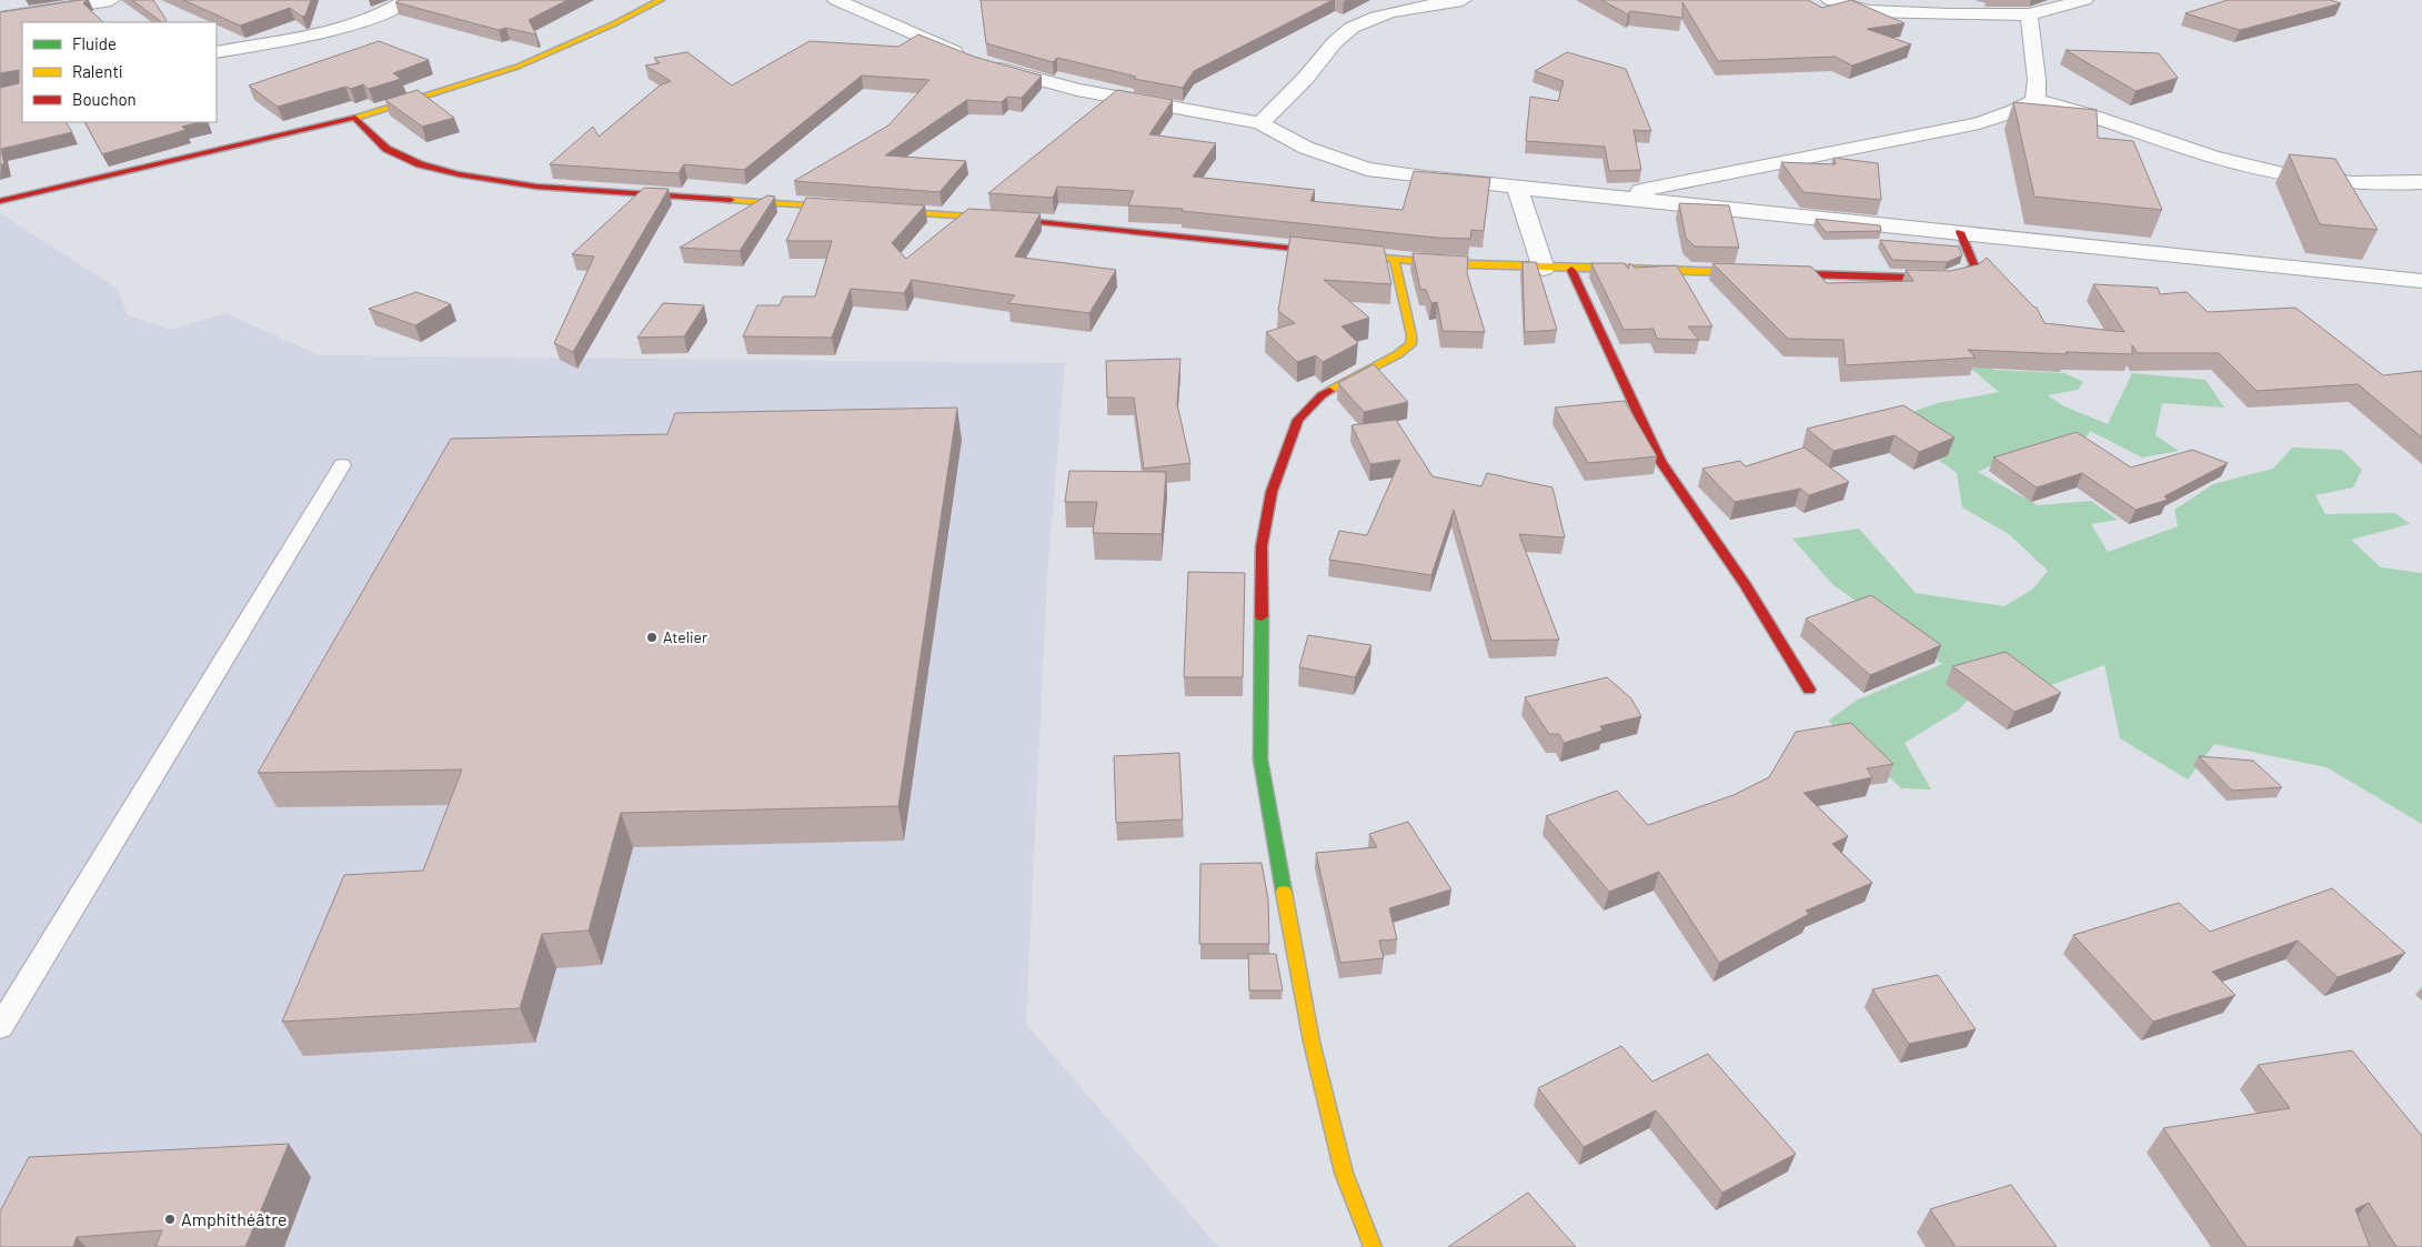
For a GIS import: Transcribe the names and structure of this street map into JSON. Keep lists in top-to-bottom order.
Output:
{
  "places": ["Atelier", "Amphithéâtre"],
  "legend": ["Fluide", "Ralenti", "Bouchon"]
}
